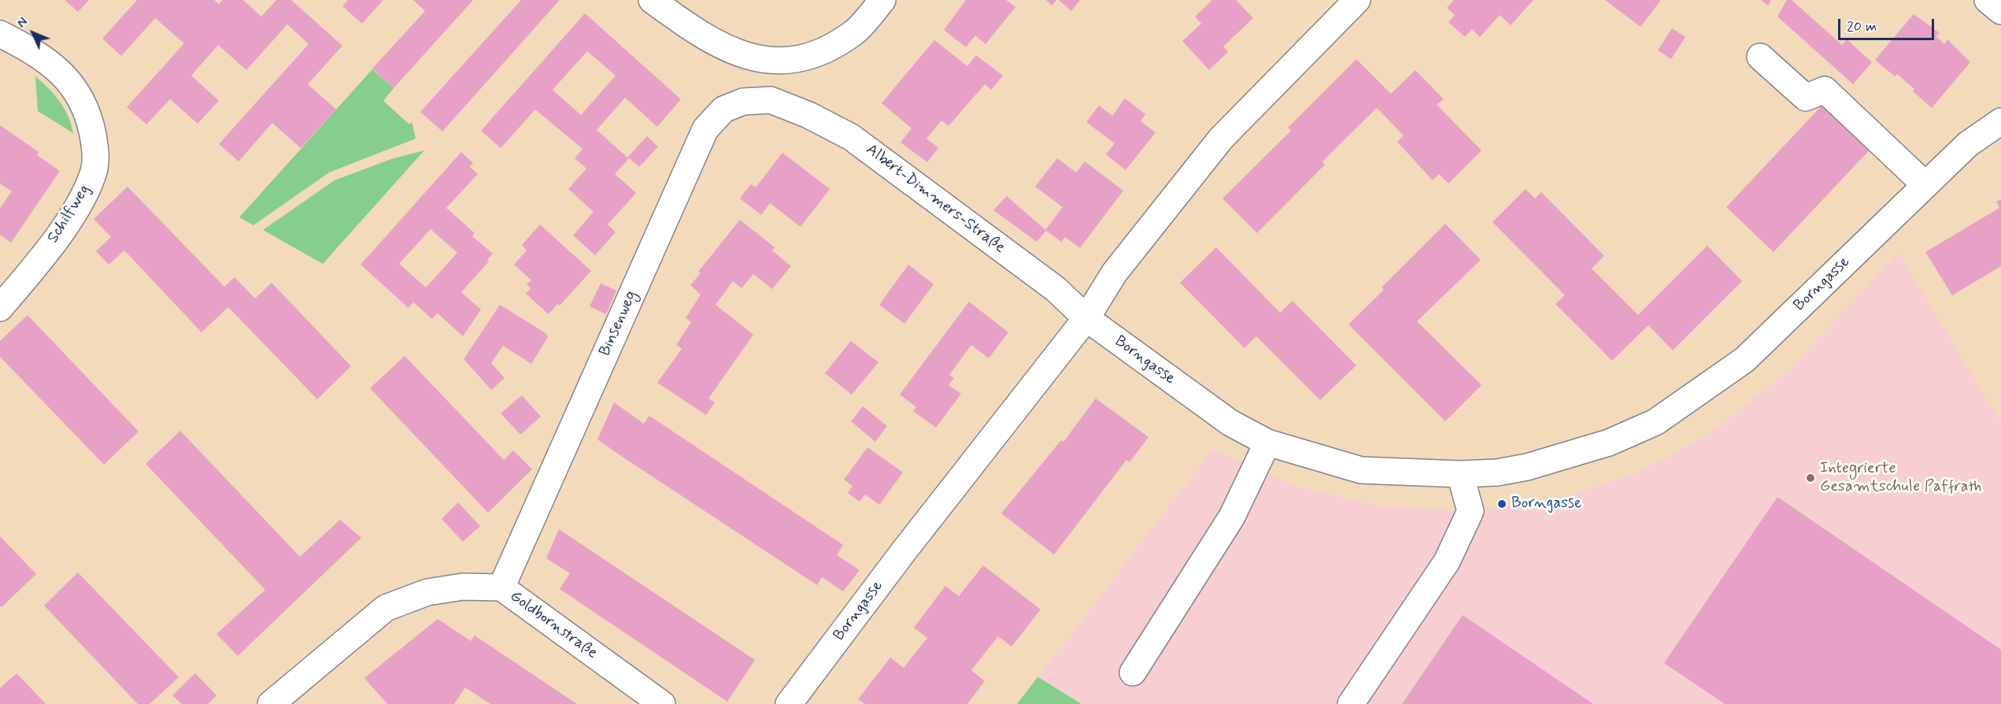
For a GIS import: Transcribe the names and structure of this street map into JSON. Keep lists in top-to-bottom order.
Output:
{
  "streets": {
    "street": [
      "Albert-Dimmers-Straße",
      "Schilfweg",
      "Borngasse",
      "Binsenweg",
      "Goldbornstraße"
    ]
  },
  "crossings": [
    ["Albert-Dimmers-Straße", "Borngasse"],
    ["Albert-Dimmers-Straße", "Binsenweg"],
    ["Binsenweg", "Goldbornstraße"]
  ],
  "places": ["Integrierte Gesamtschule Paffrath", "Borngasse"],
  "scale_bar": "20 m",
  "north": "top left"
}
